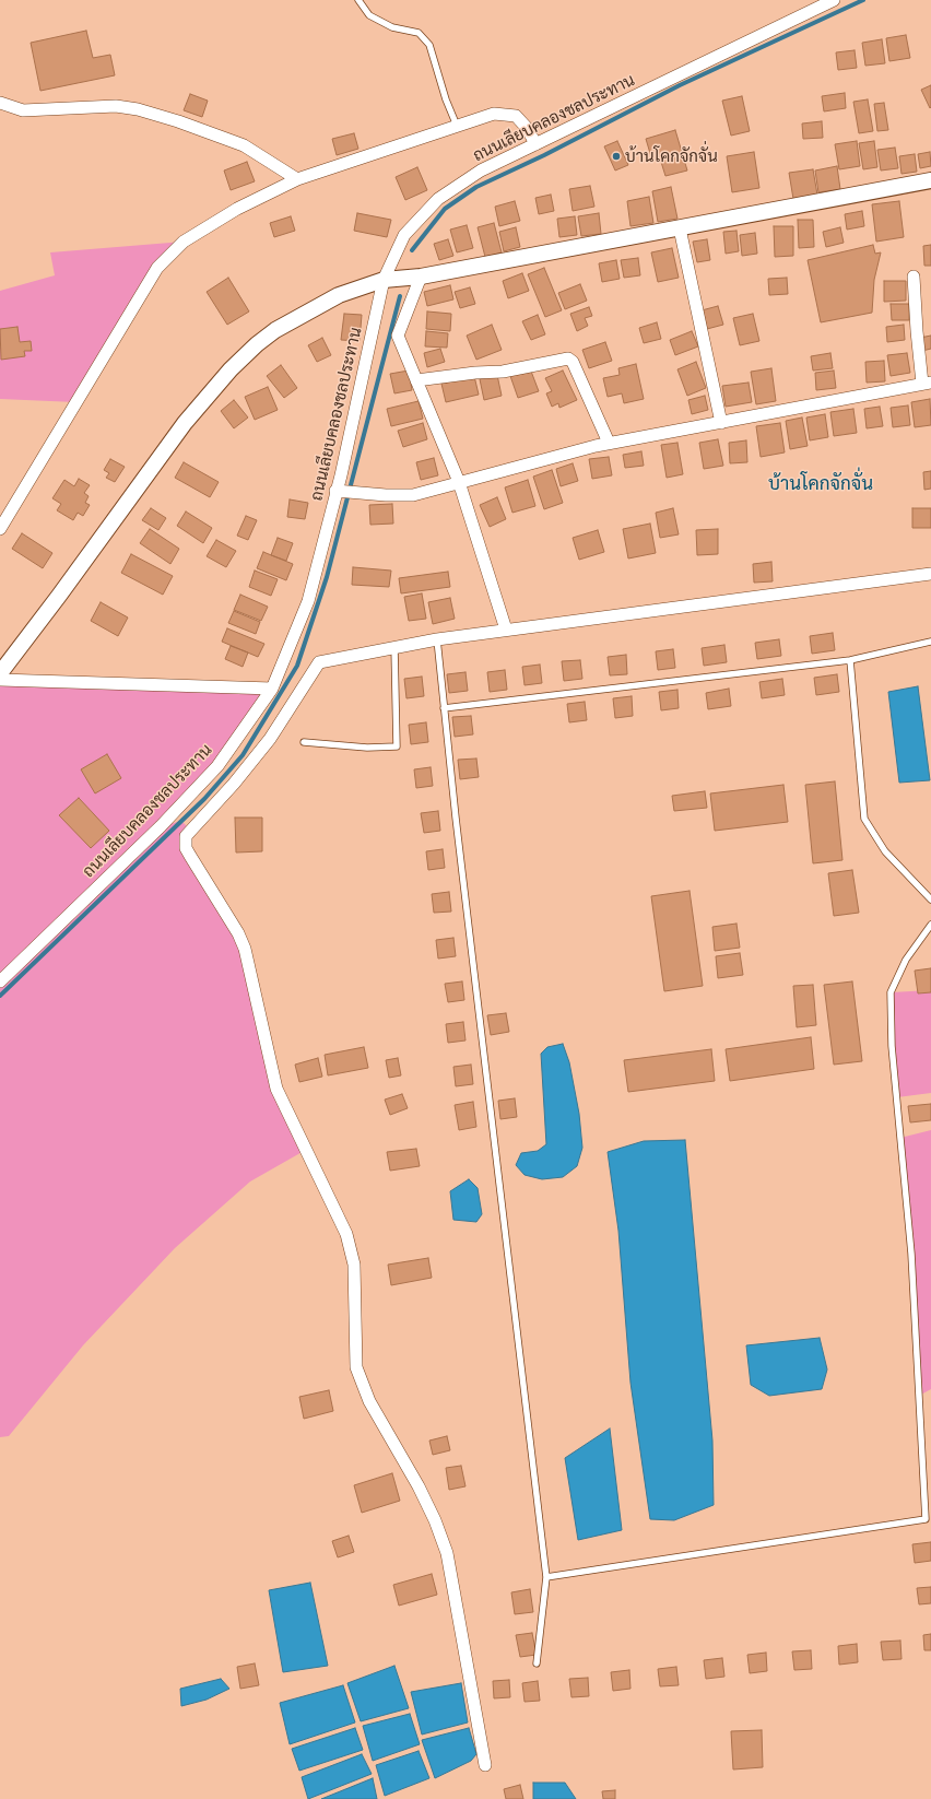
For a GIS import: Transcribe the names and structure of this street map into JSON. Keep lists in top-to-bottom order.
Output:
{
  "streets": {
    "street": ["ถนนเลียบคลองชลประทาน"]
  },
  "districts": ["บ้านโคกจักจั่น"],
  "places": ["บ้านโคกจักจั่น"]
}
